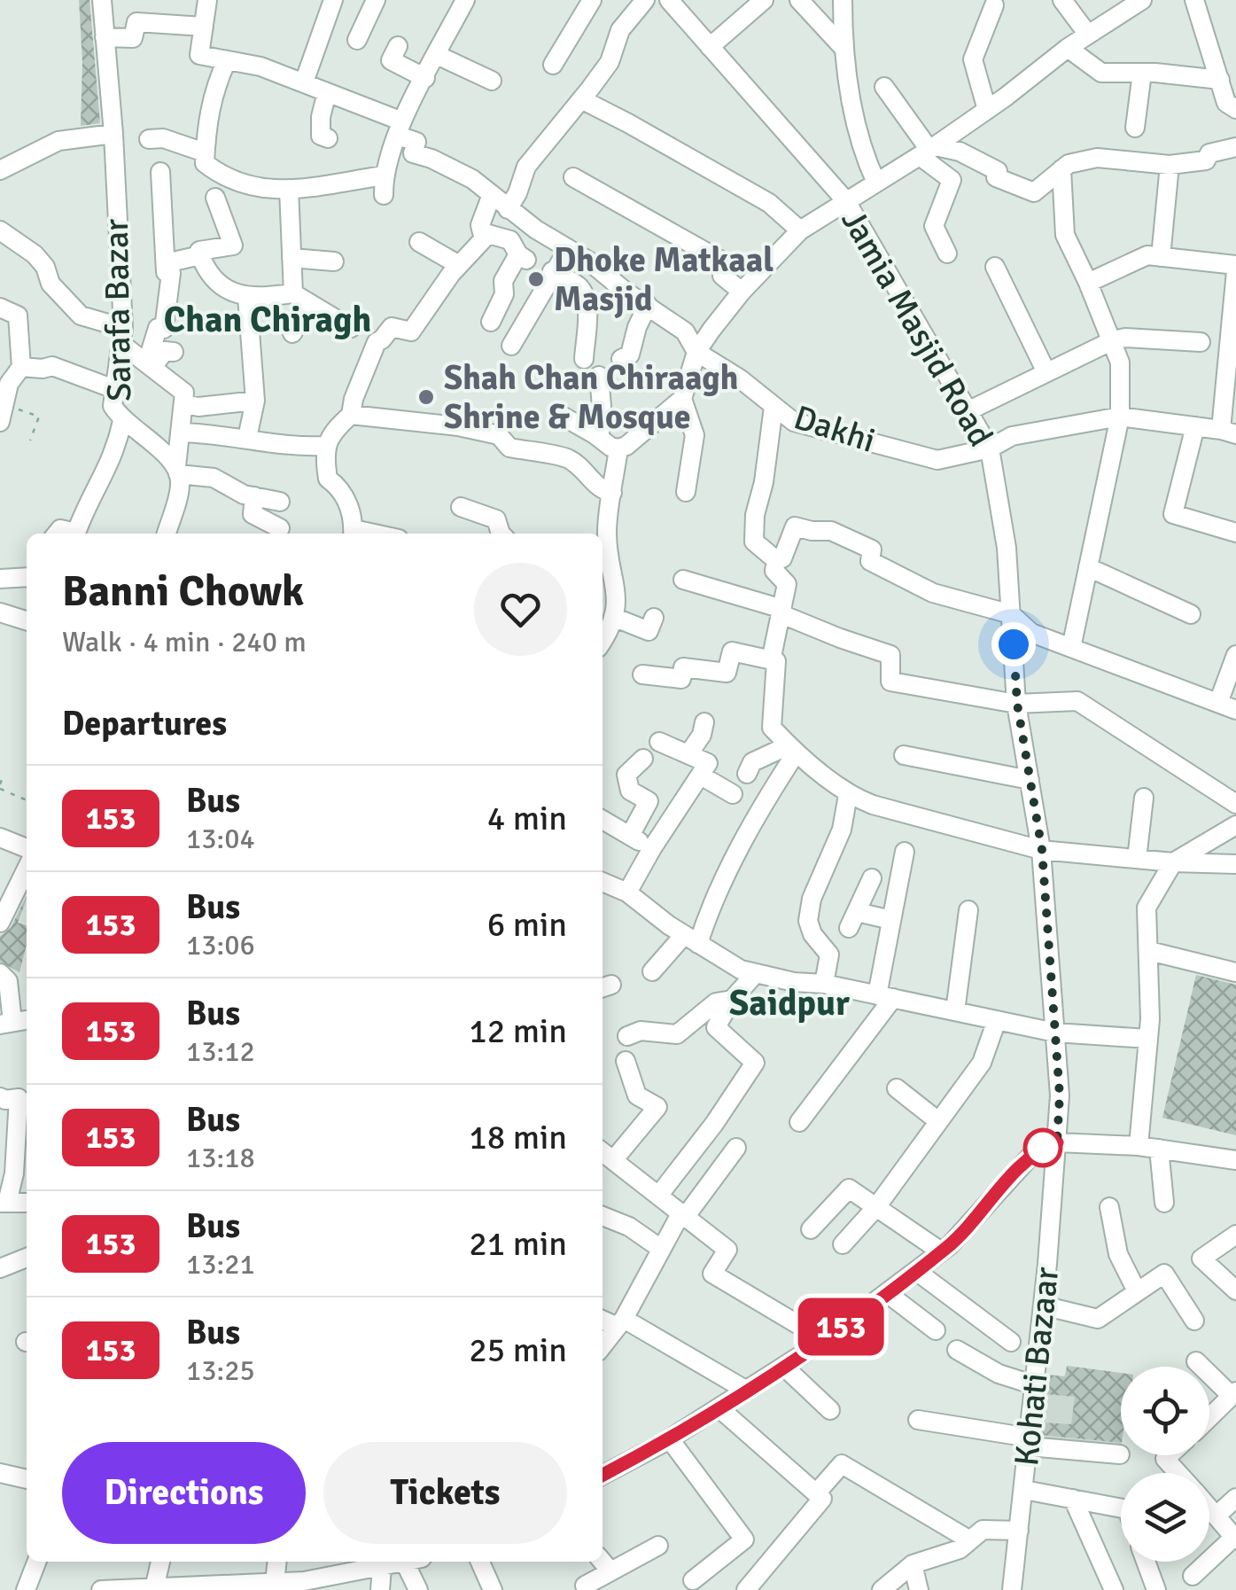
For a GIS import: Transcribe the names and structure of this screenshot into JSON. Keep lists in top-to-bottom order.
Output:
{
  "streets": {
    "street": [
      "Sarafa Bazar",
      "Jamia Masjid Road",
      "Dakhi",
      "Kohati Bazaar"
    ]
  },
  "crossings": [
    ["Jamia Masjid Road", "Dakhi"],
    ["Jamia Masjid Road", "Kohati Bazaar"]
  ],
  "districts": ["Chan Chiragh", "Saidpur"],
  "places": ["Dhoke Matkaal Masjid", "Shah Chan Chiraagh Shrine & Mosque"],
  "lines": ["bus line 153"],
  "page": {
    "on_map": "153",
    "heading": [
      ["Banni Chowk", "Walk · 4 min · 240 m"],
      "Departures"
    ],
    "list": [
      {
        "mark": "153",
        "name": "Bus",
        "note": "13:04",
        "value": "4 min"
      },
      {
        "mark": "153",
        "name": "Bus",
        "note": "13:06",
        "value": "6 min"
      },
      {
        "mark": "153",
        "name": "Bus",
        "note": "13:12",
        "value": "12 min"
      },
      {
        "mark": "153",
        "name": "Bus",
        "note": "13:18",
        "value": "18 min"
      },
      {
        "mark": "153",
        "name": "Bus",
        "note": "13:21",
        "value": "21 min"
      },
      {
        "mark": "153",
        "name": "Bus",
        "note": "13:25",
        "value": "25 min"
      }
    ],
    "buttons": ["Directions", "Tickets"]
  }
}
